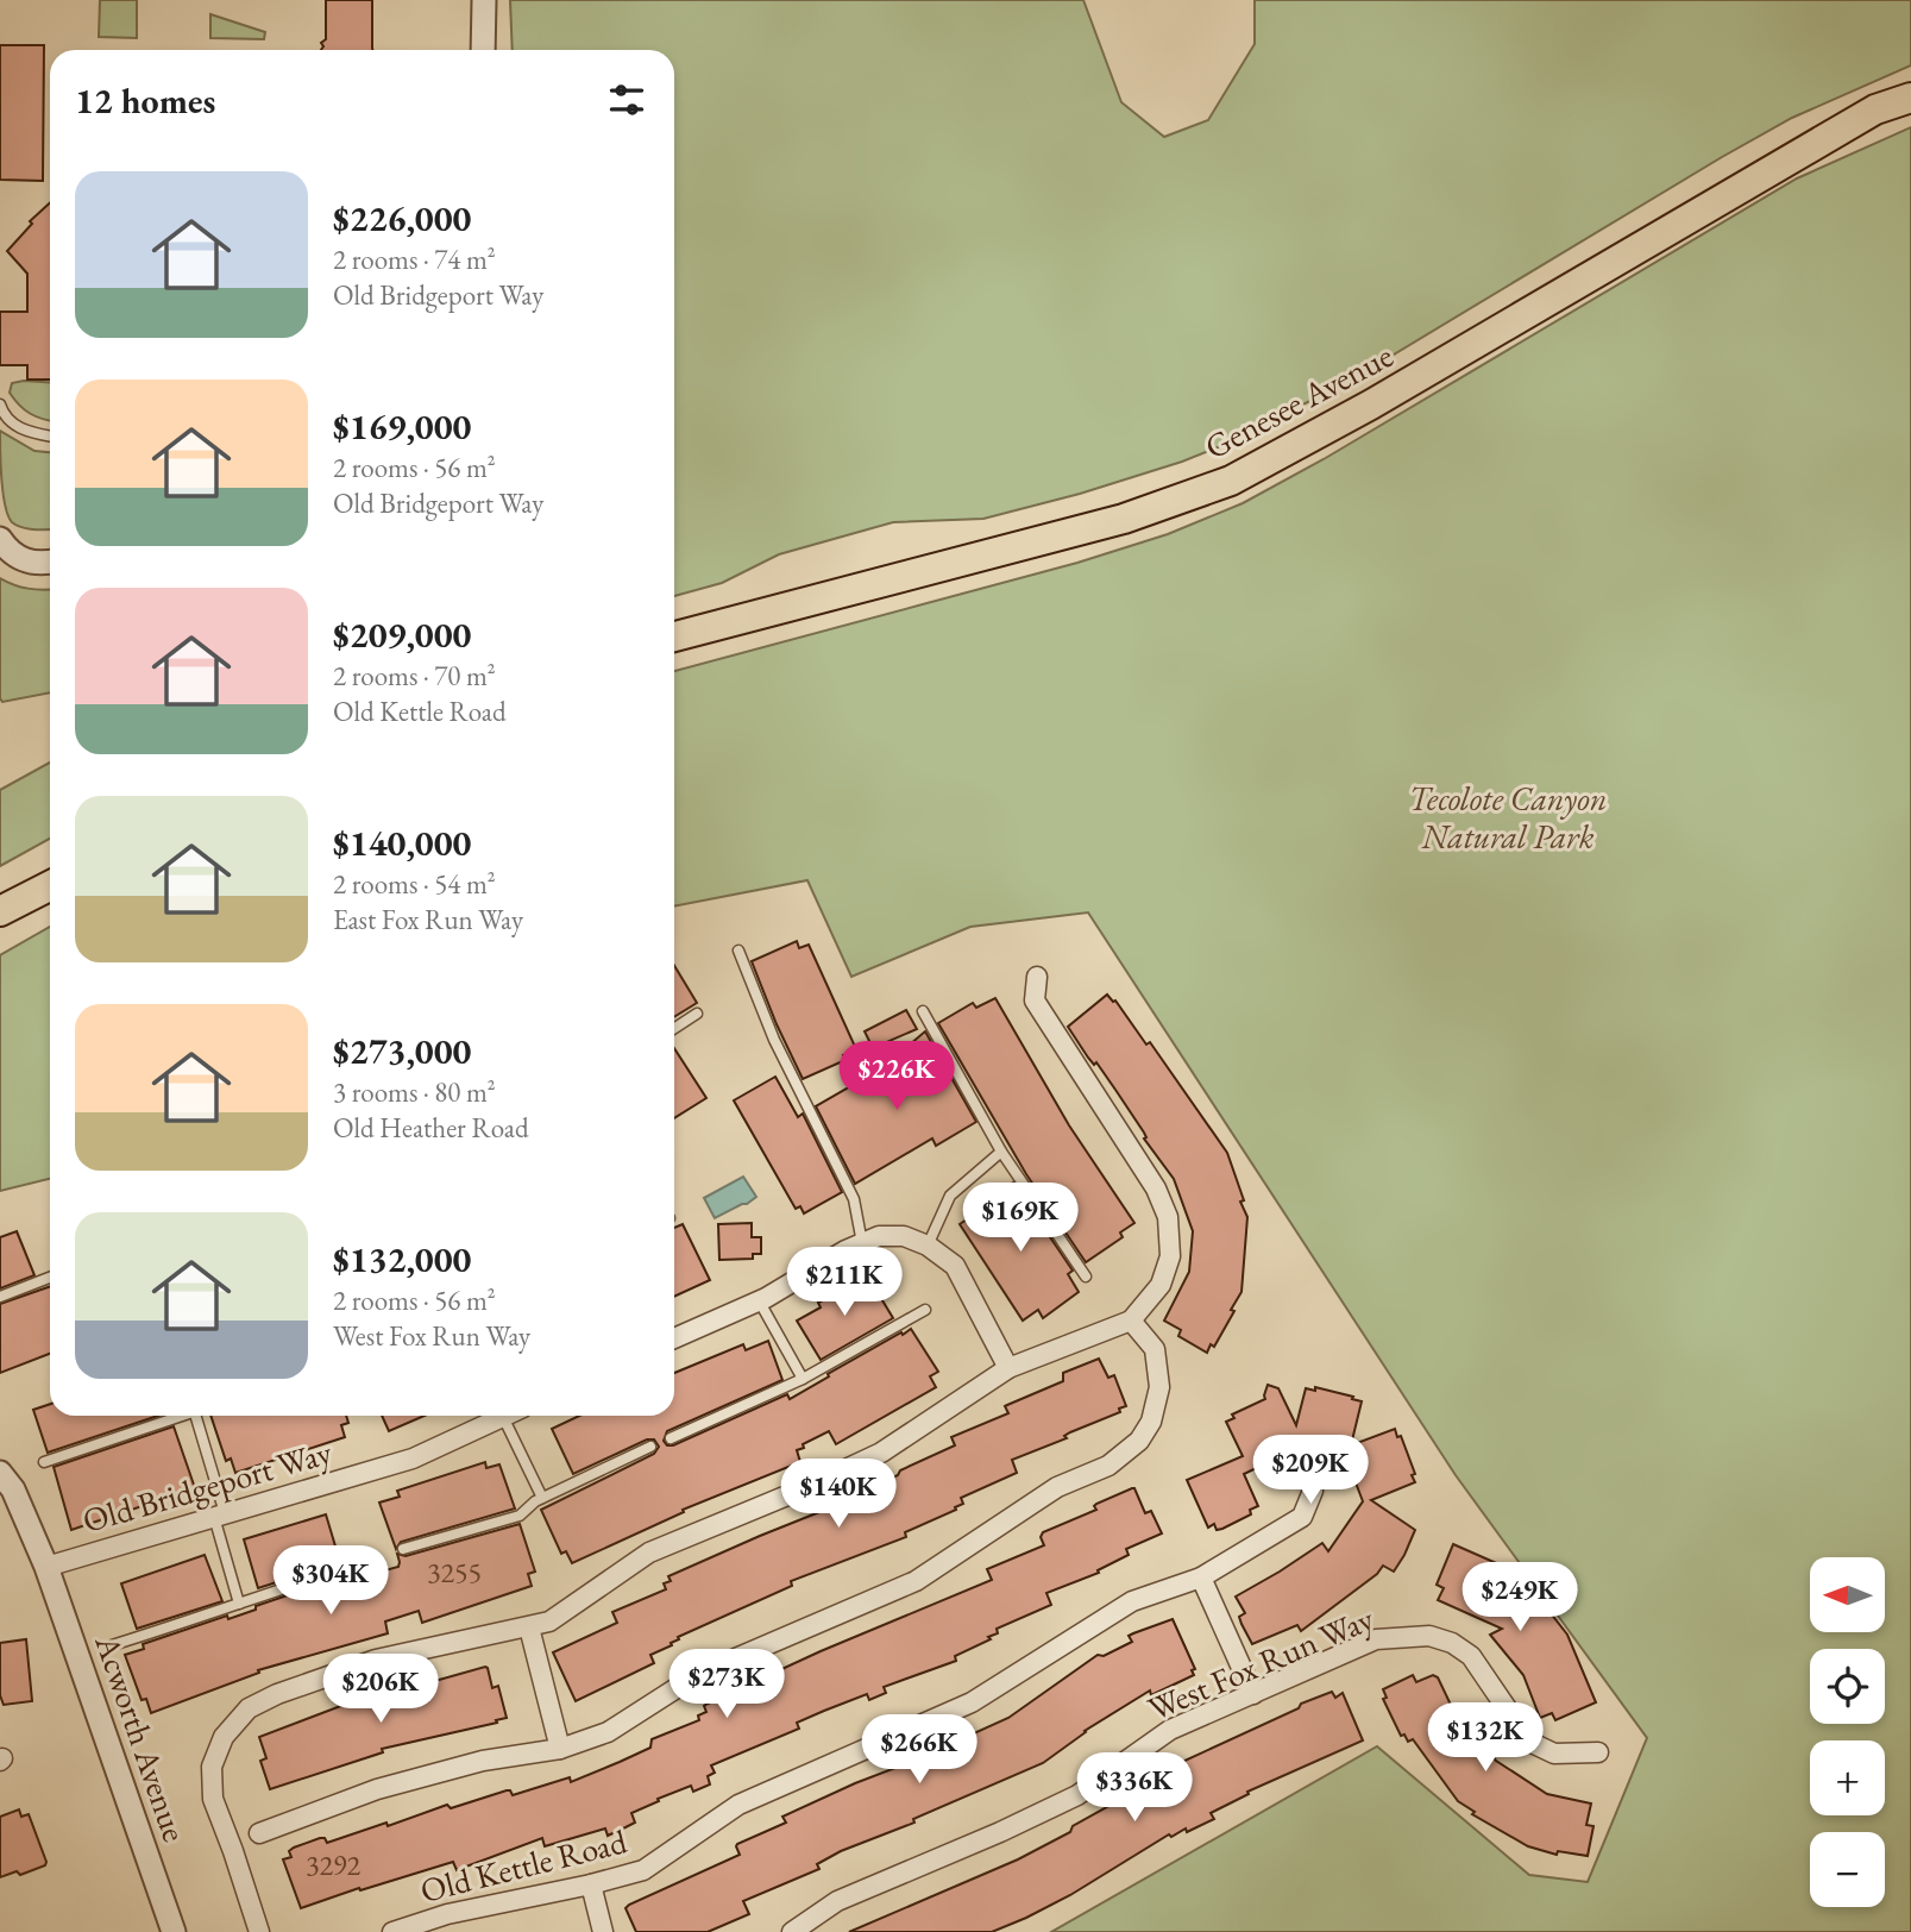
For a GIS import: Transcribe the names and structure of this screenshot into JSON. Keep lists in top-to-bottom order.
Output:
{
  "streets": {
    "main road": ["Genesee Avenue"],
    "street": [
      "Old Bridgeport Way",
      "West Fox Run Way",
      "Acworth Avenue",
      "Old Kettle Road"
    ]
  },
  "crossings": [
    ["Old Bridgeport Way", "Acworth Avenue"]
  ],
  "parks": ["Tecolote Canyon Natural Park"],
  "house_numbers": ["3255", "3292"],
  "north": "left",
  "page": {
    "heading": "12 homes",
    "list": [
      {
        "name": "$226,000",
        "note": "2 rooms · 74 m² · Old Bridgeport Way"
      },
      {
        "name": "$169,000",
        "note": "2 rooms · 56 m² · Old Bridgeport Way"
      },
      {
        "name": "$209,000",
        "note": "2 rooms · 70 m² · Old Kettle Road"
      },
      {
        "name": "$140,000",
        "note": "2 rooms · 54 m² · East Fox Run Way"
      },
      {
        "name": "$273,000",
        "note": "3 rooms · 80 m² · Old Heather Road"
      },
      {
        "name": "$132,000",
        "note": "2 rooms · 56 m² · West Fox Run Way"
      }
    ],
    "price": [
      "$226K",
      "$169K",
      "$211K",
      "$209K",
      "$140K",
      "$304K",
      "$249K",
      "$273K",
      "$206K",
      "$132K",
      "$266K",
      "$336K"
    ],
    "map_buttons": ["+", "−"]
  }
}
